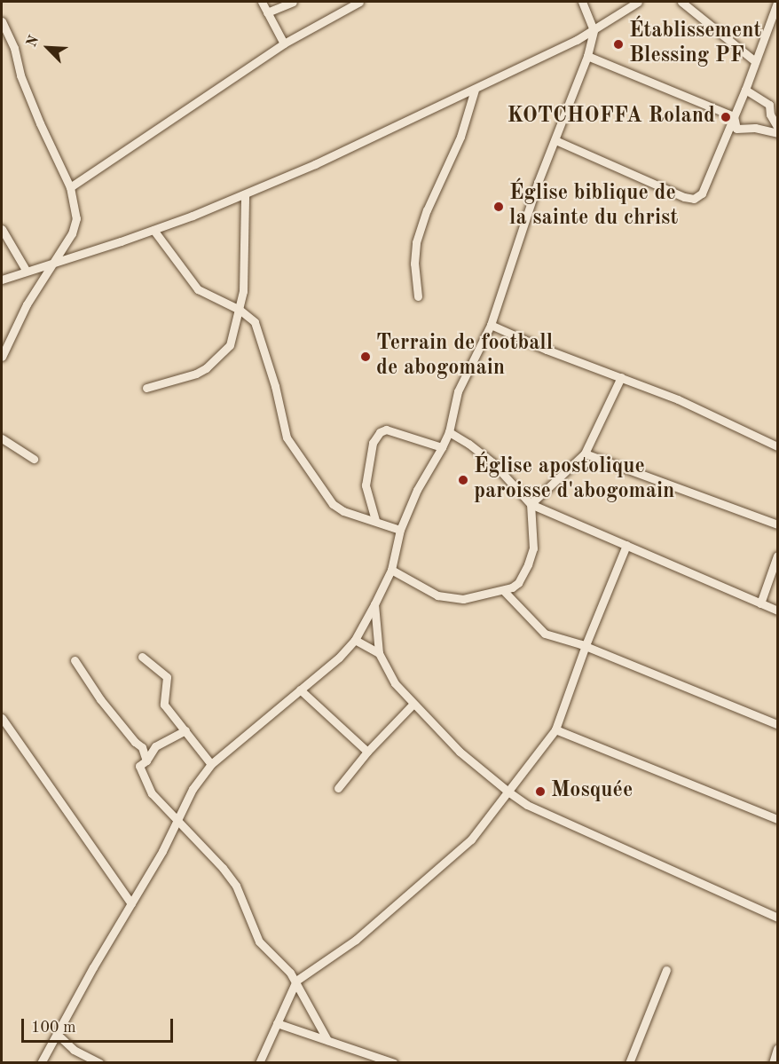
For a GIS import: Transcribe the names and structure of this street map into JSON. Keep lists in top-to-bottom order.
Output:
{
  "places": [
    "Établissement Blessing PF",
    "KOTCHOFFA Roland",
    "Église biblique de la sainte du christ",
    "Terrain de football de abogomain",
    "Église apostolique paroisse d'abogomain",
    "Mosquée"
  ],
  "scale_bar": "100 m",
  "north": "top left"
}
